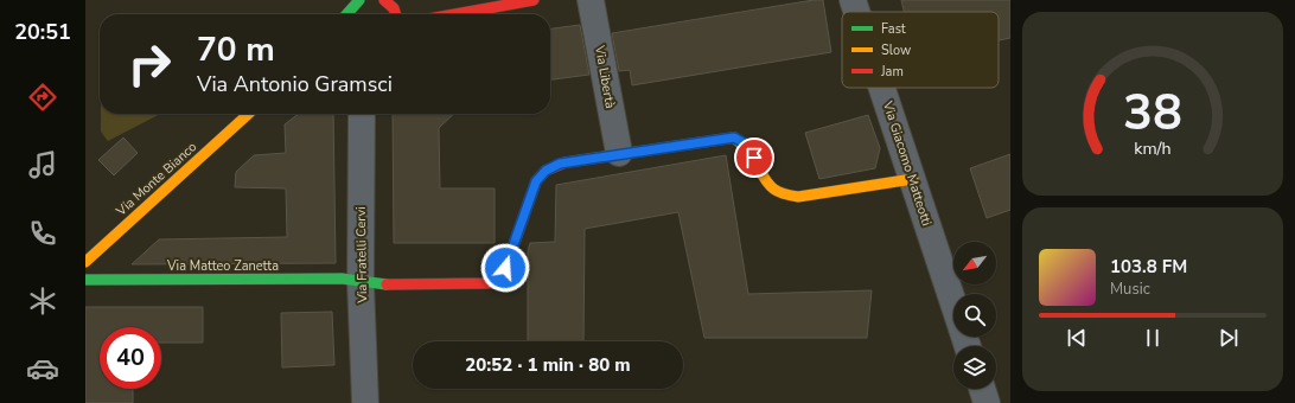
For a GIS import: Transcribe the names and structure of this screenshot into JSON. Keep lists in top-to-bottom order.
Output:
{
  "streets": {
    "street": [
      "Via Libertà",
      "Via Giacomo Matteotti",
      "Via Monte Bianco",
      "Via Fratelli Cervi",
      "Via Matteo Zanetta"
    ]
  },
  "crossings": [
    ["Via Libertà", "Via Matteo Zanetta"],
    ["Via Giacomo Matteotti", "Via Matteo Zanetta"],
    ["Via Fratelli Cervi", "Via Matteo Zanetta"]
  ],
  "legend": ["Fast", "Slow", "Jam"],
  "north": "bottom left",
  "page": {
    "tabs": "20:51",
    "turn": ["70 m", "Via Antonio Gramsci"],
    "song": ["103.8 FM", "Music"],
    "limit": "40",
    "trip": "20:52 · 1 min · 80 m",
    "gauge": ["38", "km/h"]
  }
}
